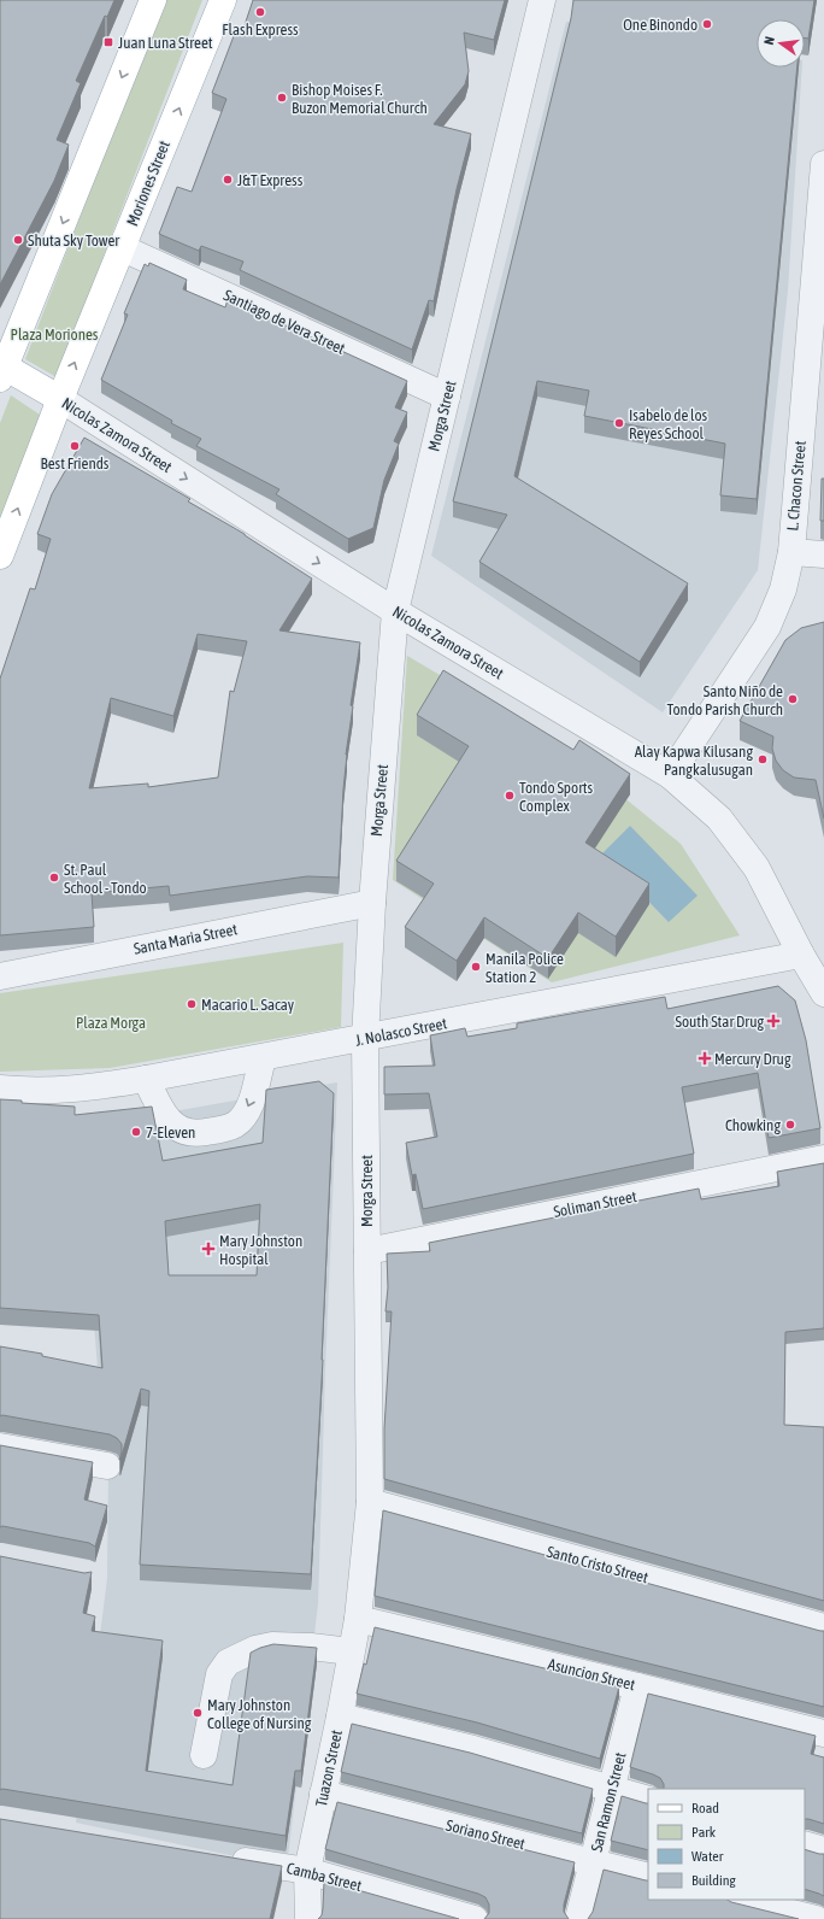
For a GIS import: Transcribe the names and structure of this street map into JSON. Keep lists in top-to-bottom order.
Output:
{
  "streets": {
    "main road": ["Moriones Street", "Nicolas Zamora Street"],
    "street": [
      "Santiago de Vera Street",
      "Morga Street",
      "L. Chacon Street",
      "Santa Maria Street",
      "J. Nolasco Street",
      "Soliman Street",
      "Santo Cristo Street",
      "Asuncion Street",
      "Tuazon Street",
      "San Ramon Street",
      "Soriano Street",
      "Camba Street"
    ]
  },
  "crossings": [
    ["Moriones Street", "Santiago de Vera Street"],
    ["Moriones Street", "Nicolas Zamora Street"],
    ["Santiago de Vera Street", "Morga Street"],
    ["Morga Street", "Nicolas Zamora Street"],
    ["Morga Street", "Santa Maria Street"],
    ["Morga Street", "J. Nolasco Street"],
    ["Morga Street", "Soliman Street"],
    ["Morga Street", "Santo Cristo Street"],
    ["Morga Street", "Asuncion Street"],
    ["Morga Street", "Tuazon Street"],
    ["Nicolas Zamora Street", "L. Chacon Street"],
    ["Nicolas Zamora Street", "J. Nolasco Street"],
    ["Asuncion Street", "Tuazon Street"],
    ["Asuncion Street", "San Ramon Street"],
    ["Tuazon Street", "Soriano Street"],
    ["Tuazon Street", "Camba Street"],
    ["San Ramon Street", "Soriano Street"]
  ],
  "one_way": ["Nicolas Zamora Street"],
  "parks": ["Plaza Moriones", "Plaza Morga"],
  "places": {
    "other": [
      "Flash Express",
      "One Binondo",
      "Bishop Moises F. Buzon Memorial Church",
      "J&T Express",
      "Shuta Sky Tower",
      "Isabelo de los Reyes School",
      "Best Friends",
      "Santo Niño de Tondo Parish Church",
      "Alay Kapwa Kilusang Pangkalusugan",
      "Tondo Sports Complex",
      "St. Paul School - Tondo",
      "Manila Police Station 2",
      "Macario L. Sacay",
      "Chowking",
      "7-Eleven",
      "Mary Johnston College of Nursing"
    ],
    "transit": ["Juan Luna Street"],
    "health": ["South Star Drug", "Mercury Drug", "Mary Johnston Hospital"]
  },
  "legend": [
    "Road",
    "Park",
    "Water",
    "Building"
  ],
  "north": "left"
}
